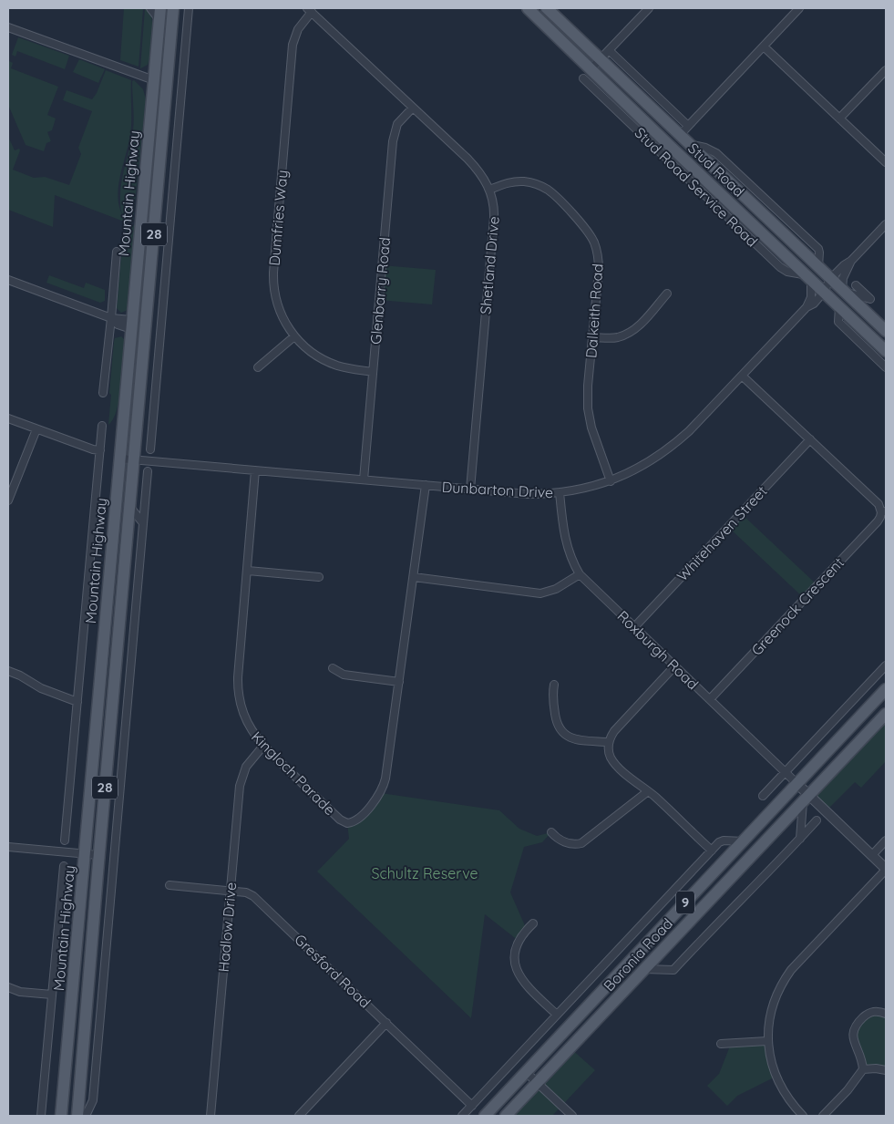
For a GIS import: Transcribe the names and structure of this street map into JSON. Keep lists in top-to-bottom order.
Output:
{
  "streets": {
    "main road": [
      "Stud Road",
      "Mountain Highway",
      "28",
      "9",
      "Boronia Road"
    ],
    "street": [
      "Stud Road Service Road",
      "Dumfries Way",
      "Shetland Drive",
      "Glenbarry Road",
      "Dalkeith Road",
      "Dunbarton Drive",
      "Whitehaven Street",
      "Greenock Crescent",
      "Roxburgh Road",
      "Kingloch Parade",
      "Hadlow Drive",
      "Gresford Road"
    ]
  },
  "crossings": [
    ["Stud Road", "Stud Road Service Road"],
    ["Stud Road", "Dunbarton Drive"],
    ["Mountain Highway", "Dunbarton Drive"],
    ["Dumfries Way", "Shetland Drive"],
    ["Dumfries Way", "Glenbarry Road"],
    ["Shetland Drive", "Glenbarry Road"],
    ["Shetland Drive", "Dalkeith Road"],
    ["Shetland Drive", "Dunbarton Drive"],
    ["Glenbarry Road", "Dunbarton Drive"],
    ["Dalkeith Road", "Dunbarton Drive"],
    ["Dunbarton Drive", "Greenock Crescent"],
    ["Dunbarton Drive", "Roxburgh Road"],
    ["Dunbarton Drive", "Kingloch Parade"],
    ["Whitehaven Street", "Greenock Crescent"],
    ["Whitehaven Street", "Roxburgh Road"],
    ["Greenock Crescent", "Roxburgh Road"],
    ["Roxburgh Road", "Boronia Road"],
    ["Kingloch Parade", "Hadlow Drive"],
    ["Hadlow Drive", "Gresford Road"],
    ["Boronia Road", "Gresford Road"]
  ],
  "parks": ["Schultz Reserve"]
}
